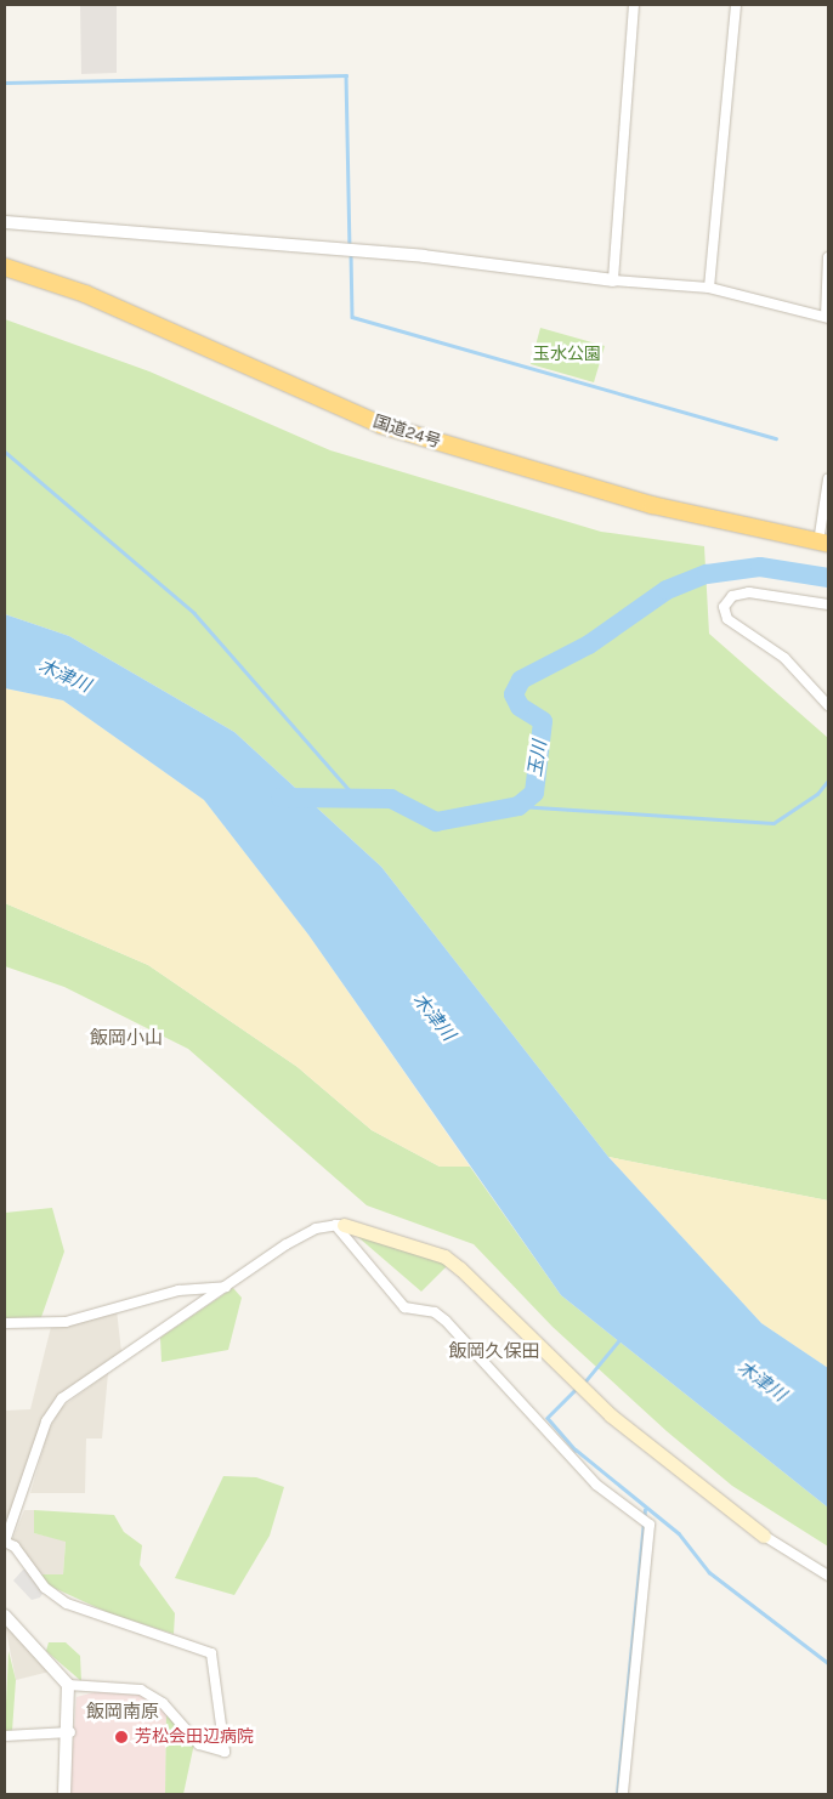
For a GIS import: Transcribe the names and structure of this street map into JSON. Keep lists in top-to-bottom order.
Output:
{
  "streets": {
    "highway": ["国道24号"]
  },
  "districts": ["飯岡小山", "飯岡久保田", "飯岡南原"],
  "water": ["木津川", "玉川"],
  "parks": ["玉水公園"],
  "places": ["芳松会田辺病院"]
}
